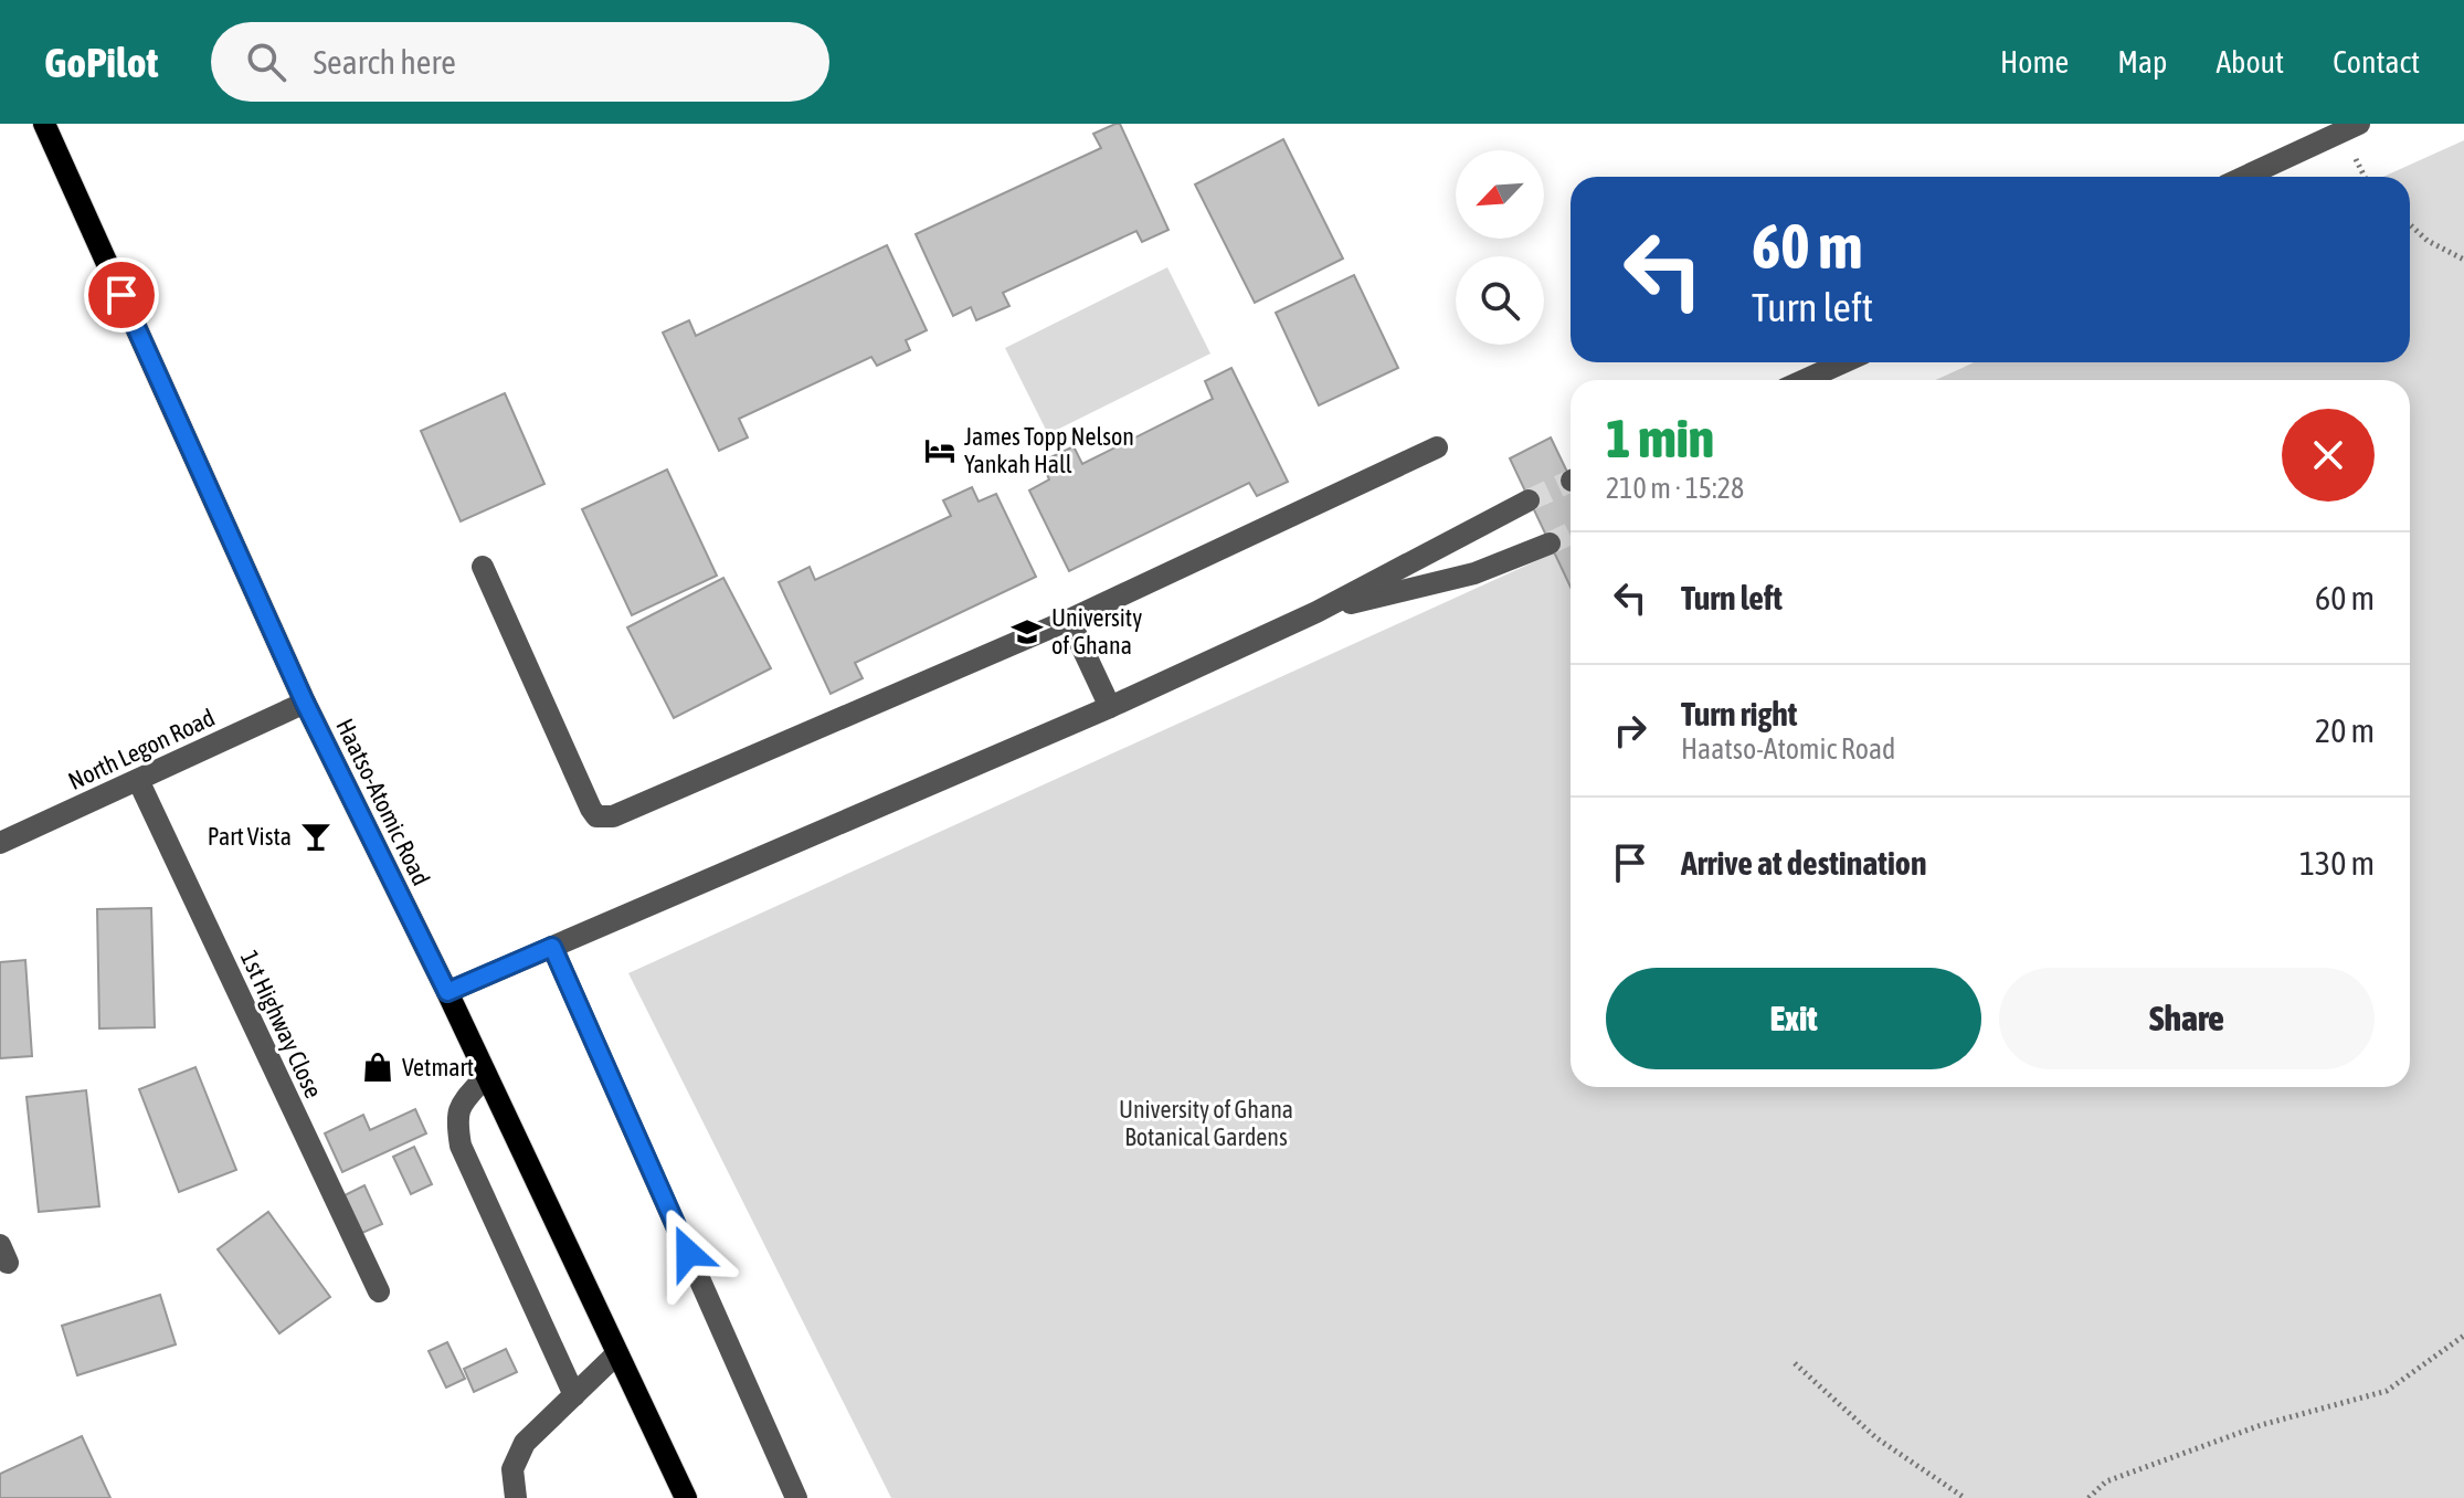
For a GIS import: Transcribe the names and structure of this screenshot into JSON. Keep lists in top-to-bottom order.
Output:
{
  "streets": {
    "main road": ["Haatso-Atomic Road"],
    "street": ["North Legon Road", "1st Highway Close"]
  },
  "crossings": [
    ["North Legon Road", "Haatso-Atomic Road"],
    ["North Legon Road", "1st Highway Close"]
  ],
  "parks": ["University of Ghana Botanical Gardens"],
  "places": {
    "hotel": ["James Topp Nelson Yankah Hall"],
    "school or university": ["University of Ghana"],
    "bar": ["Part Vista"],
    "shop": ["Vetmart"]
  },
  "north": "bottom left",
  "page": {
    "header": "GoPilot",
    "search": "Search here",
    "nav": [
      "Home",
      "Map",
      "About",
      "Contact"
    ],
    "turn": ["60 m", "Turn left"],
    "heading": ["1 min", "210 m · 15:28"],
    "list": [
      {
        "name": "Turn left",
        "value": "60 m"
      },
      {
        "name": "Turn right",
        "note": "Haatso-Atomic Road",
        "value": "20 m"
      },
      {
        "name": "Arrive at destination",
        "value": "130 m"
      }
    ],
    "buttons": ["Exit", "Share"]
  }
}
